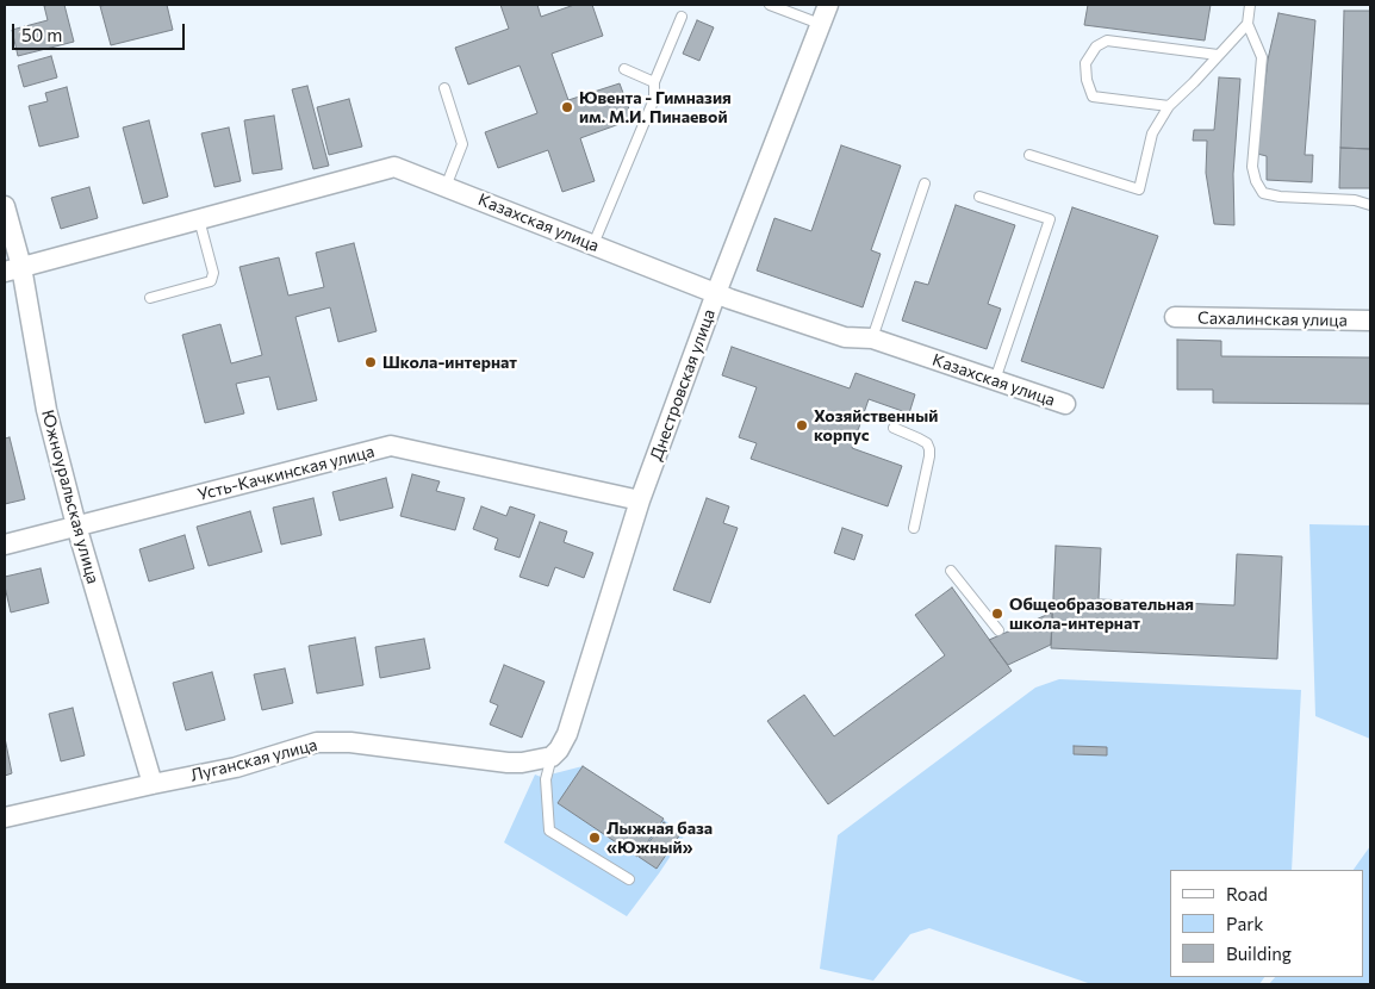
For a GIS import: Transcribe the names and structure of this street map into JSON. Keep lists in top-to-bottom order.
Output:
{
  "streets": {
    "street": [
      "Казахская улица",
      "Сахалинская улица",
      "Днестровская улица",
      "Усть-Качкинская улица",
      "Южноуральская улица",
      "Луганская улица"
    ]
  },
  "crossings": [
    ["Казахская улица", "Днестровская улица"],
    ["Казахская улица", "Южноуральская улица"],
    ["Днестровская улица", "Усть-Качкинская улица"],
    ["Днестровская улица", "Луганская улица"],
    ["Усть-Качкинская улица", "Южноуральская улица"],
    ["Южноуральская улица", "Луганская улица"]
  ],
  "places": [
    "Ювента - Гимназия им. М.И. Пинаевой",
    "Школа-интернат",
    "Хозяйственный корпус",
    "Общеобразовательная школа-интернат",
    "Лыжная база «Южный»"
  ],
  "legend": ["Road", "Park", "Building"],
  "scale_bar": "50 m"
}
